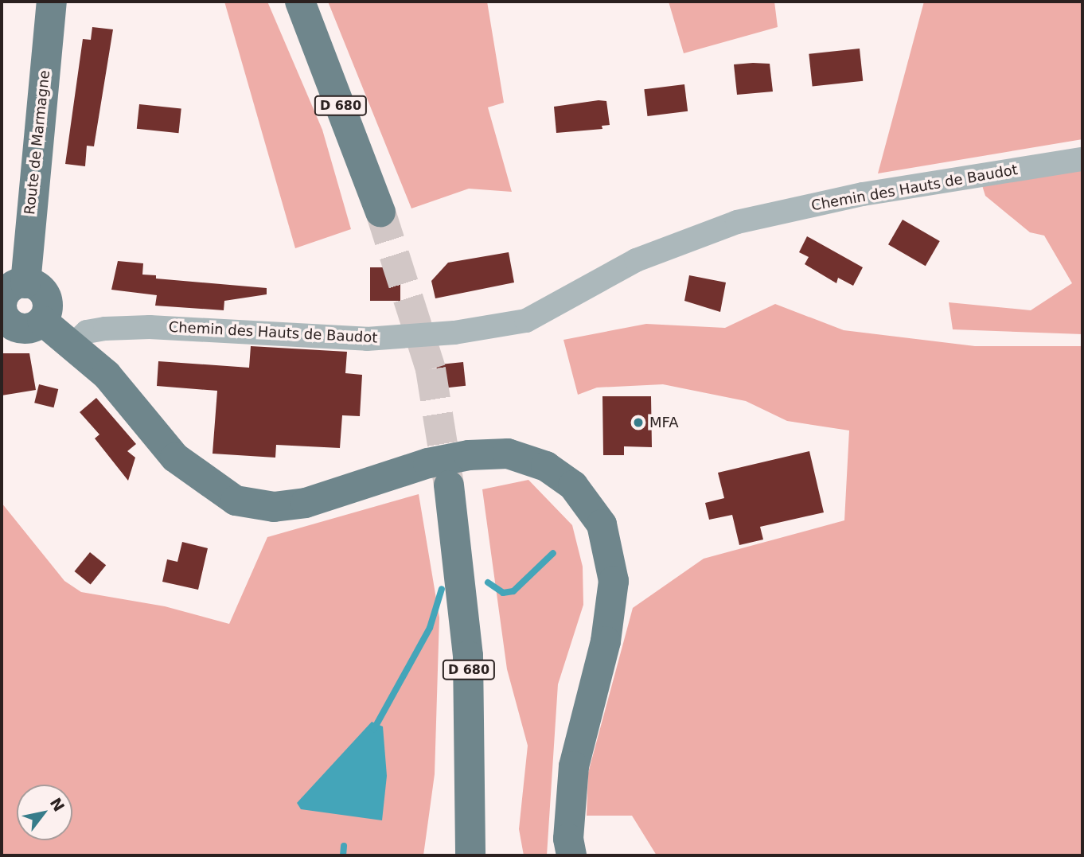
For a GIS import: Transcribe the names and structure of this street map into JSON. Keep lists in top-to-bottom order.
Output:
{
  "streets": {
    "main road": ["D 680", "Route de Marmagne"],
    "street": ["Chemin des Hauts de Baudot"]
  },
  "places": ["MFA"],
  "north": "top right"
}
